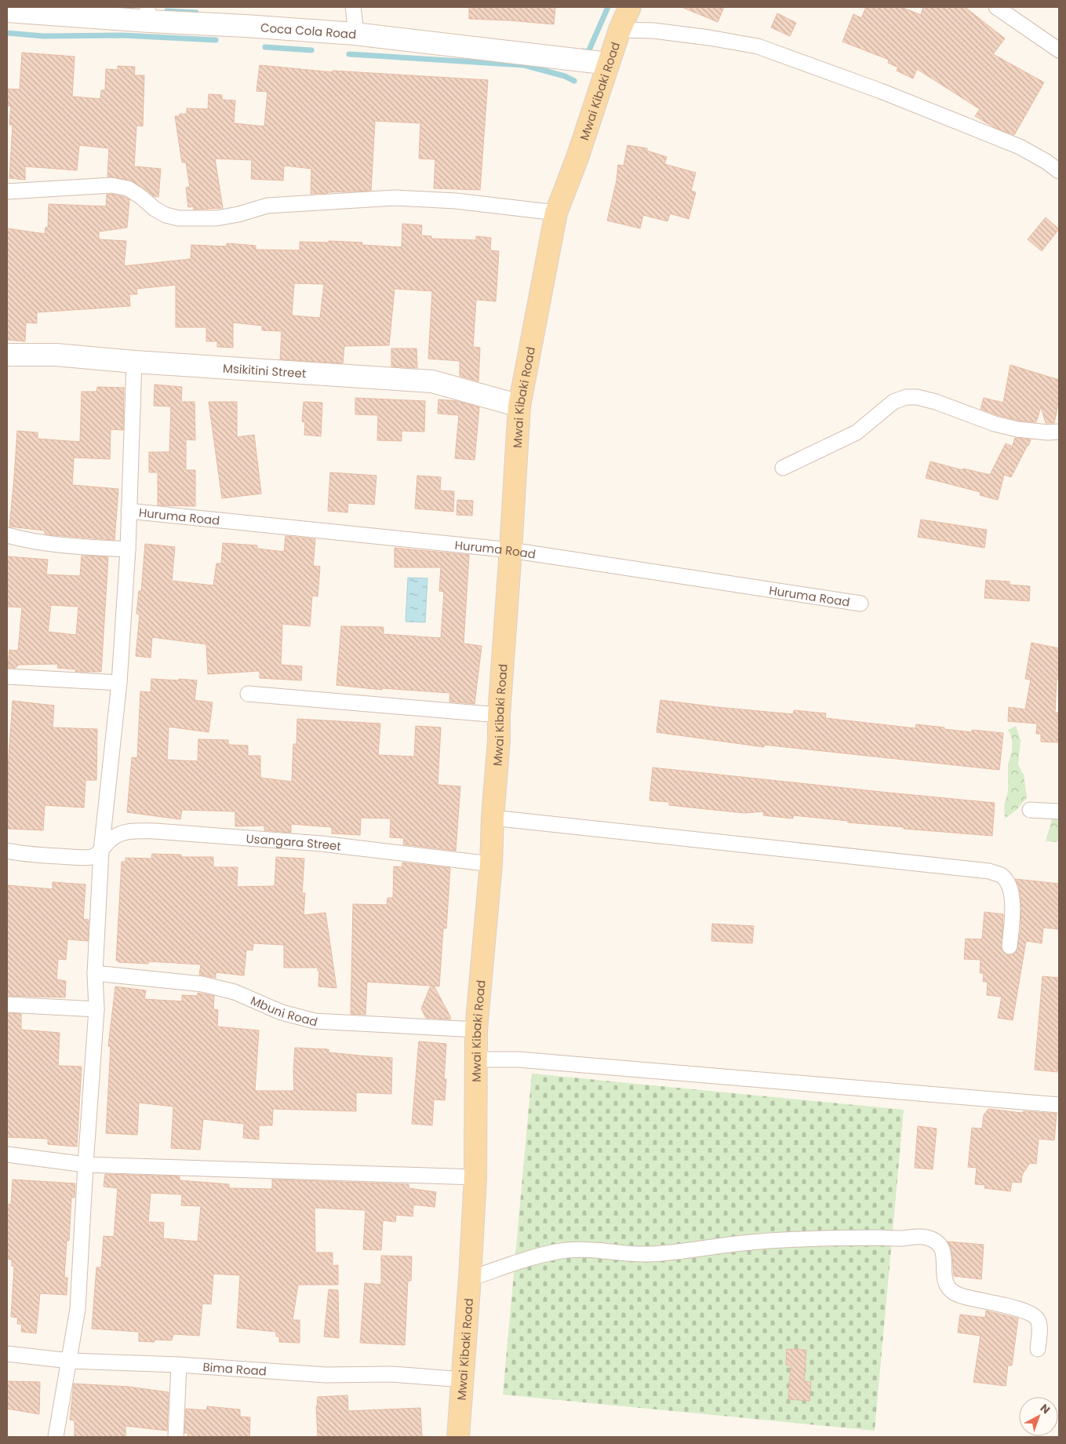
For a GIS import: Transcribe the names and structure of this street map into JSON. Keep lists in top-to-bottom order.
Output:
{
  "streets": {
    "main road": ["Coca Cola Road", "Mwai Kibaki Road", "Msikitini Street"],
    "street": [
      "Huruma Road",
      "Usangara Street",
      "Mbuni Road",
      "Bima Road"
    ]
  },
  "crossings": [
    ["Coca Cola Road", "Mwai Kibaki Road"],
    ["Mwai Kibaki Road", "Msikitini Street"],
    ["Mwai Kibaki Road", "Huruma Road"],
    ["Mwai Kibaki Road", "Usangara Street"],
    ["Mwai Kibaki Road", "Mbuni Road"],
    ["Mwai Kibaki Road", "Bima Road"]
  ],
  "north": "top right"
}
